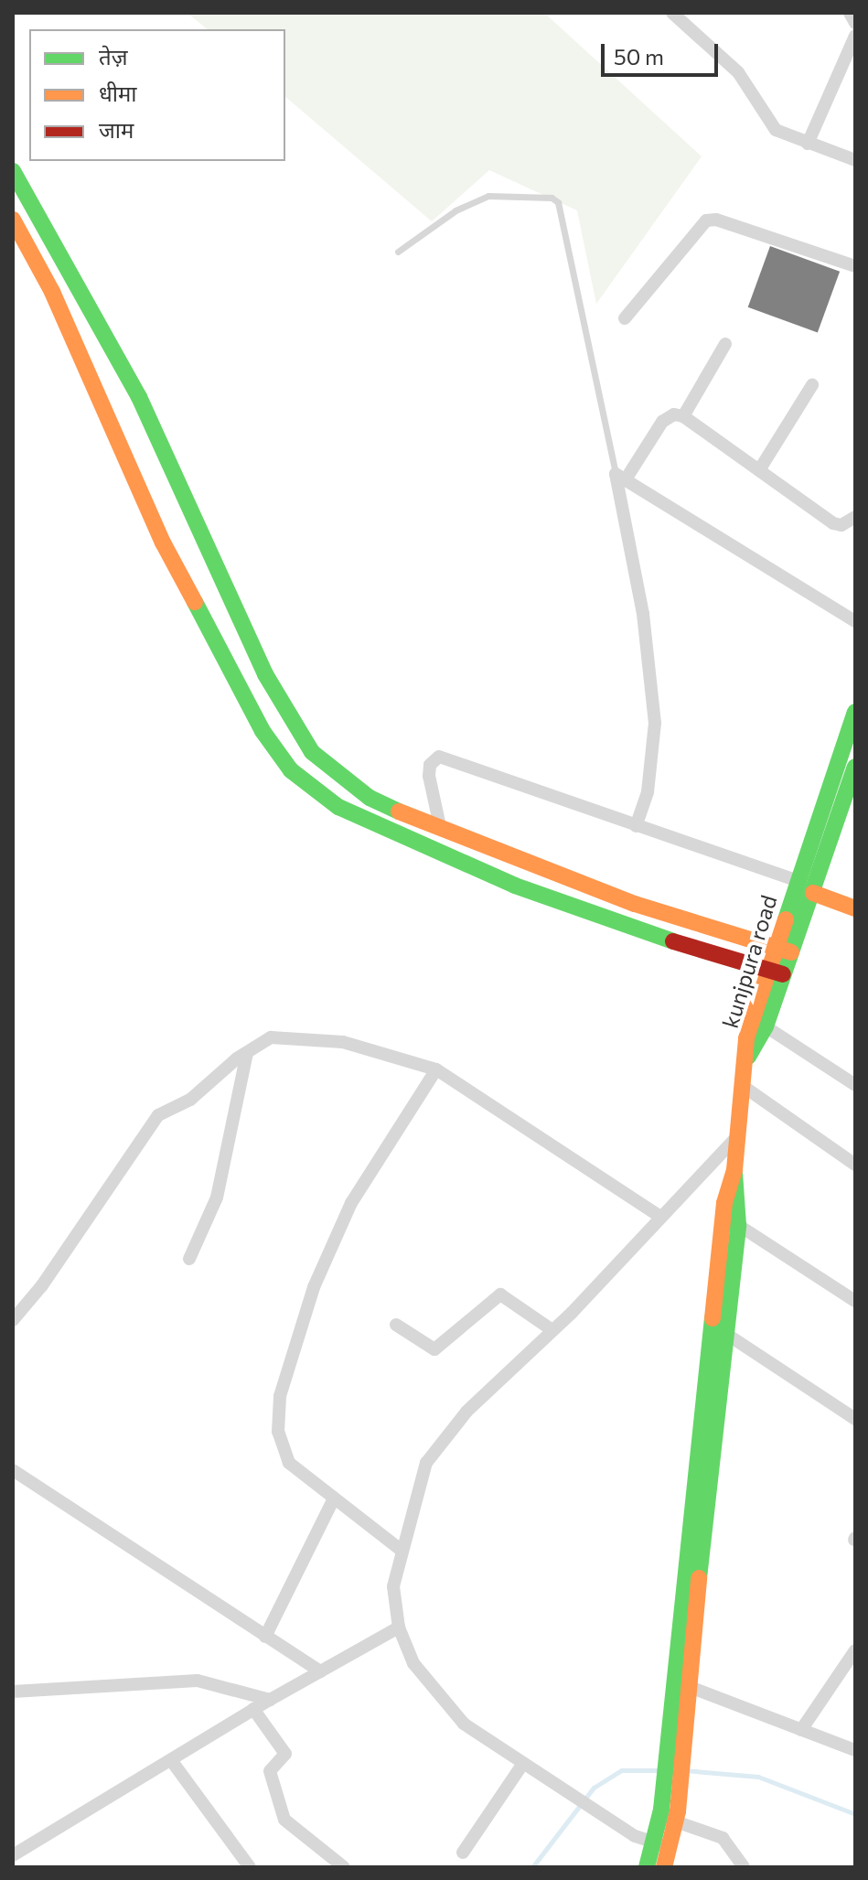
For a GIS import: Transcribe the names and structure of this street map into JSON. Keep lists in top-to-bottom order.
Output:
{
  "streets": {
    "street": ["kunjpura road"]
  },
  "legend": ["तेज़", "धीमा", "जाम"],
  "scale_bar": "50 m"
}
